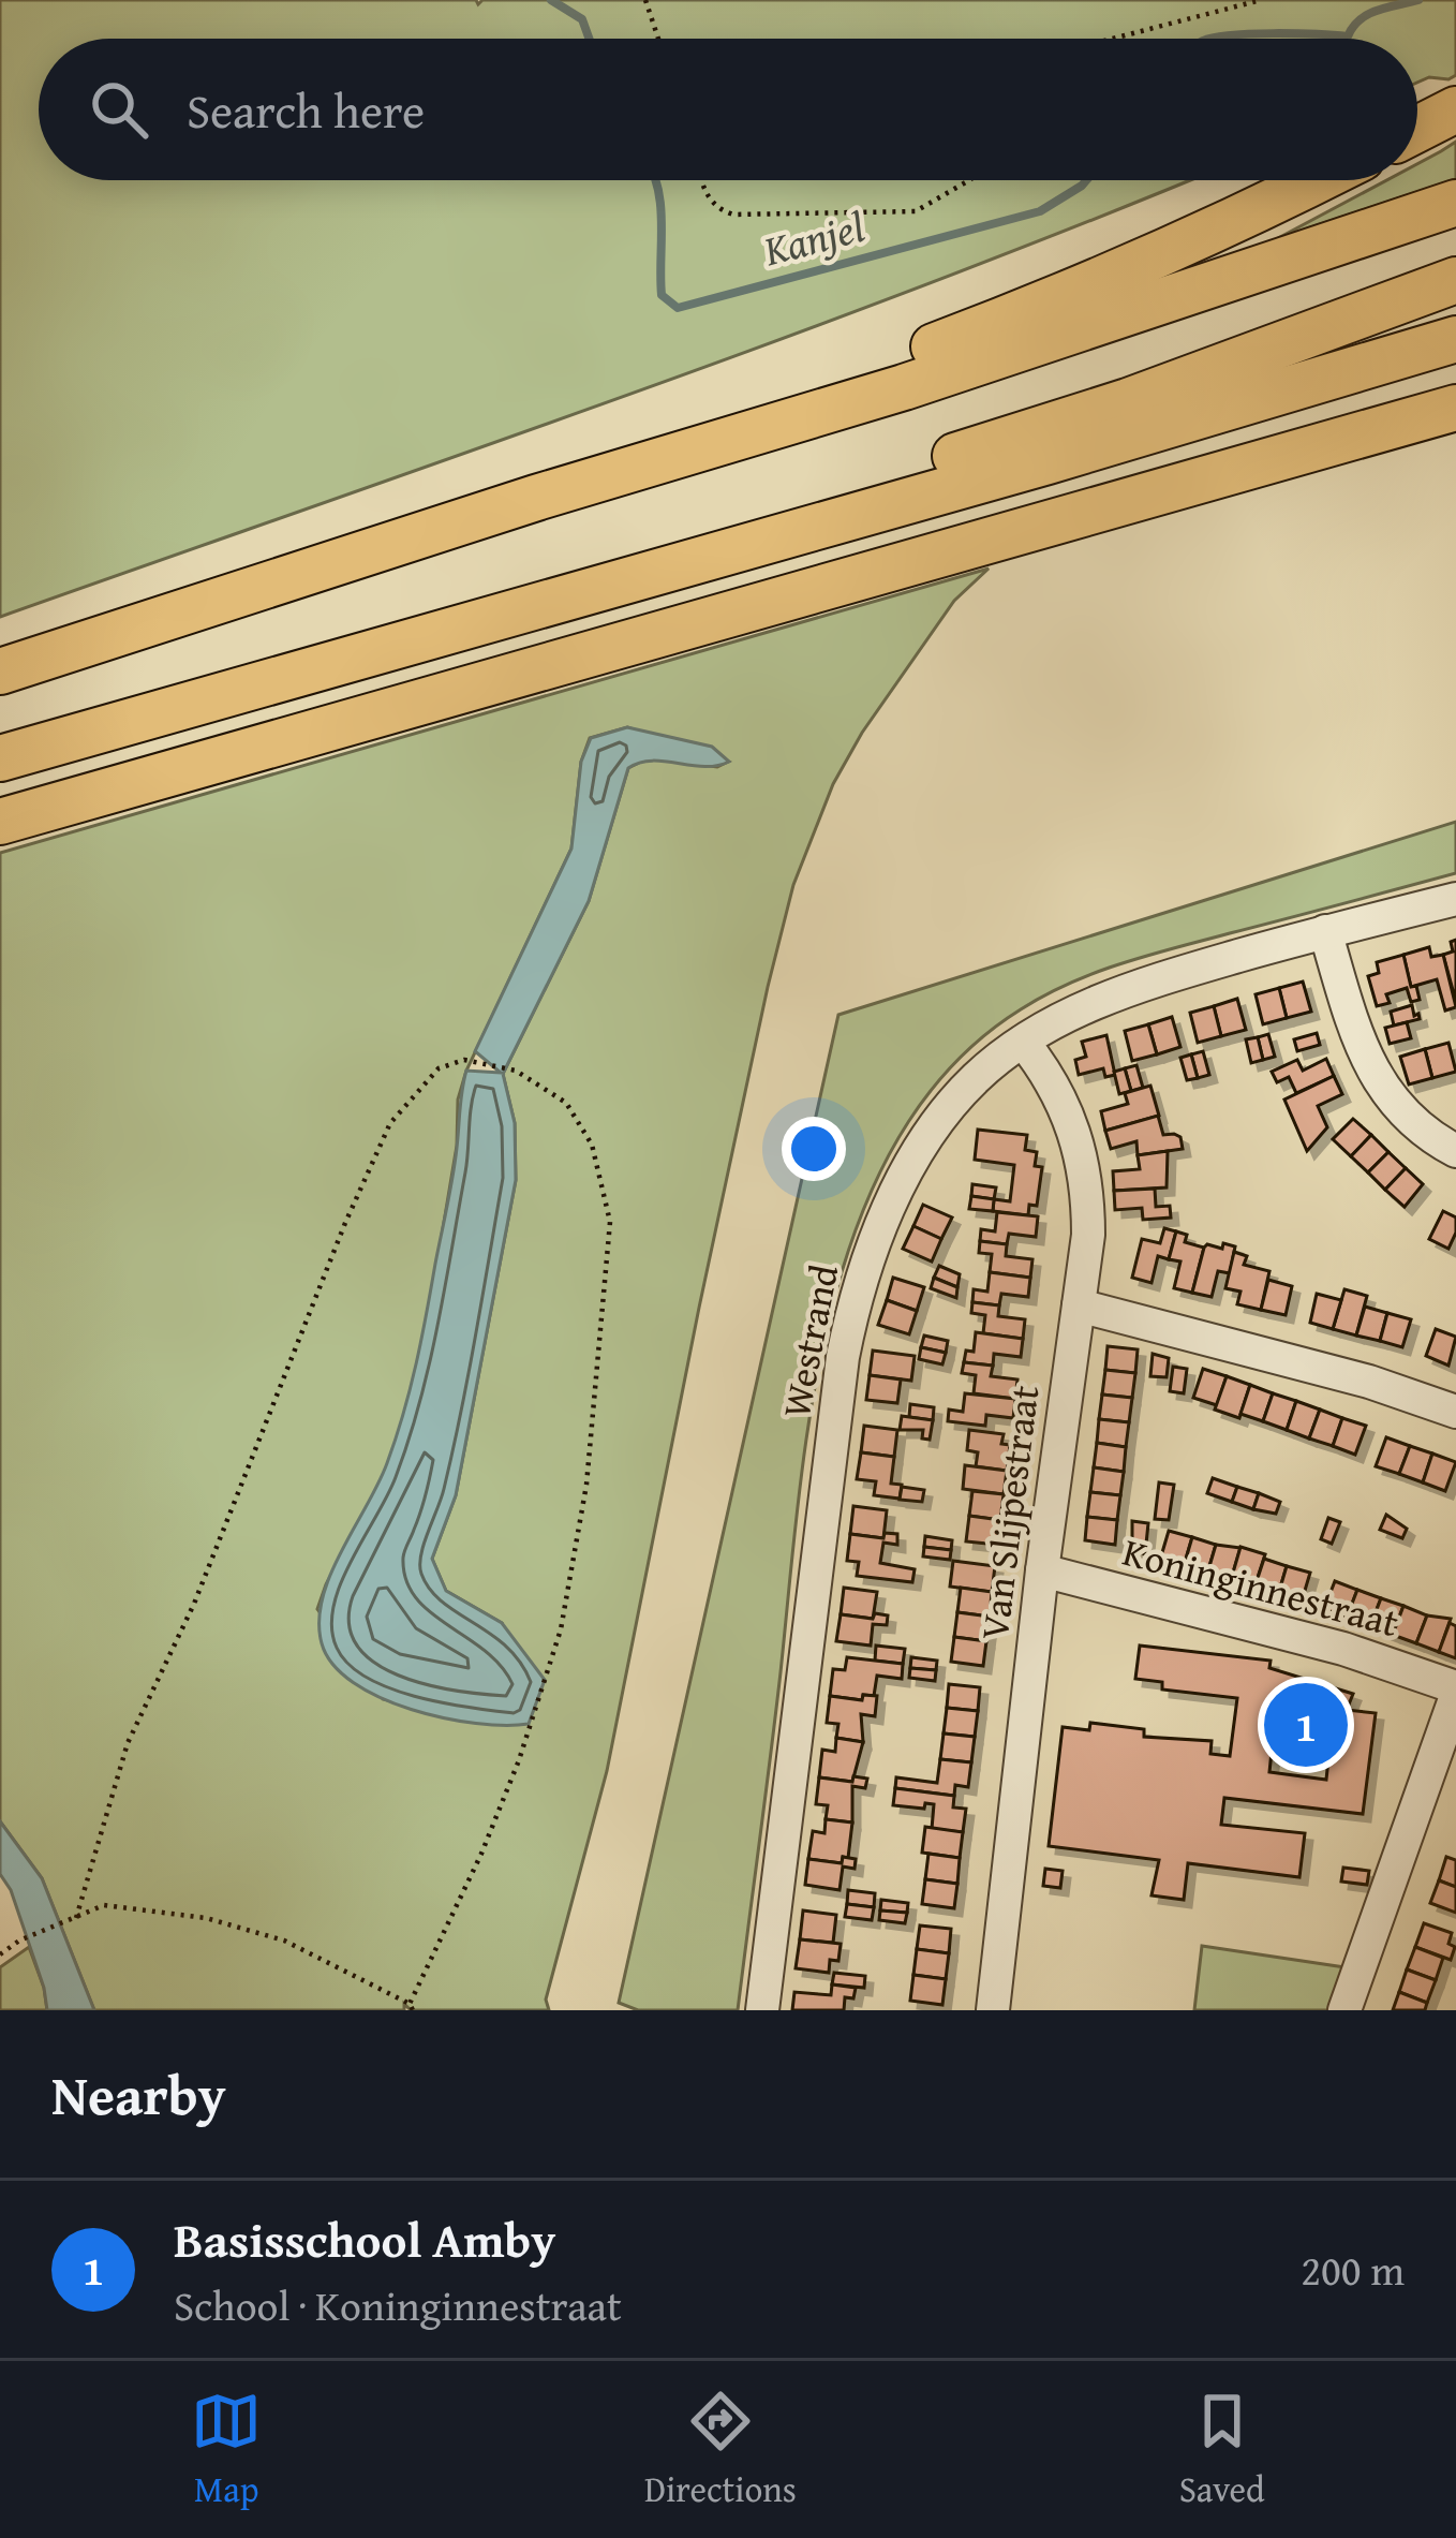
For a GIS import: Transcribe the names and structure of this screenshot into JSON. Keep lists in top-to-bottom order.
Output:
{
  "streets": {
    "street": ["Westrand", "Van Slijpestraat", "Koninginnestraat"]
  },
  "crossings": [
    ["Westrand", "Van Slijpestraat"],
    ["Van Slijpestraat", "Koninginnestraat"]
  ],
  "water": ["Kanjel"],
  "page": {
    "search": "Search here",
    "pins": "1",
    "heading": "Nearby",
    "list": [
      {
        "mark": "1",
        "name": "Basisschool Amby",
        "note": "School · Koninginnestraat",
        "value": "200 m"
      }
    ],
    "nav": ["Map", "Directions", "Saved"]
  }
}
